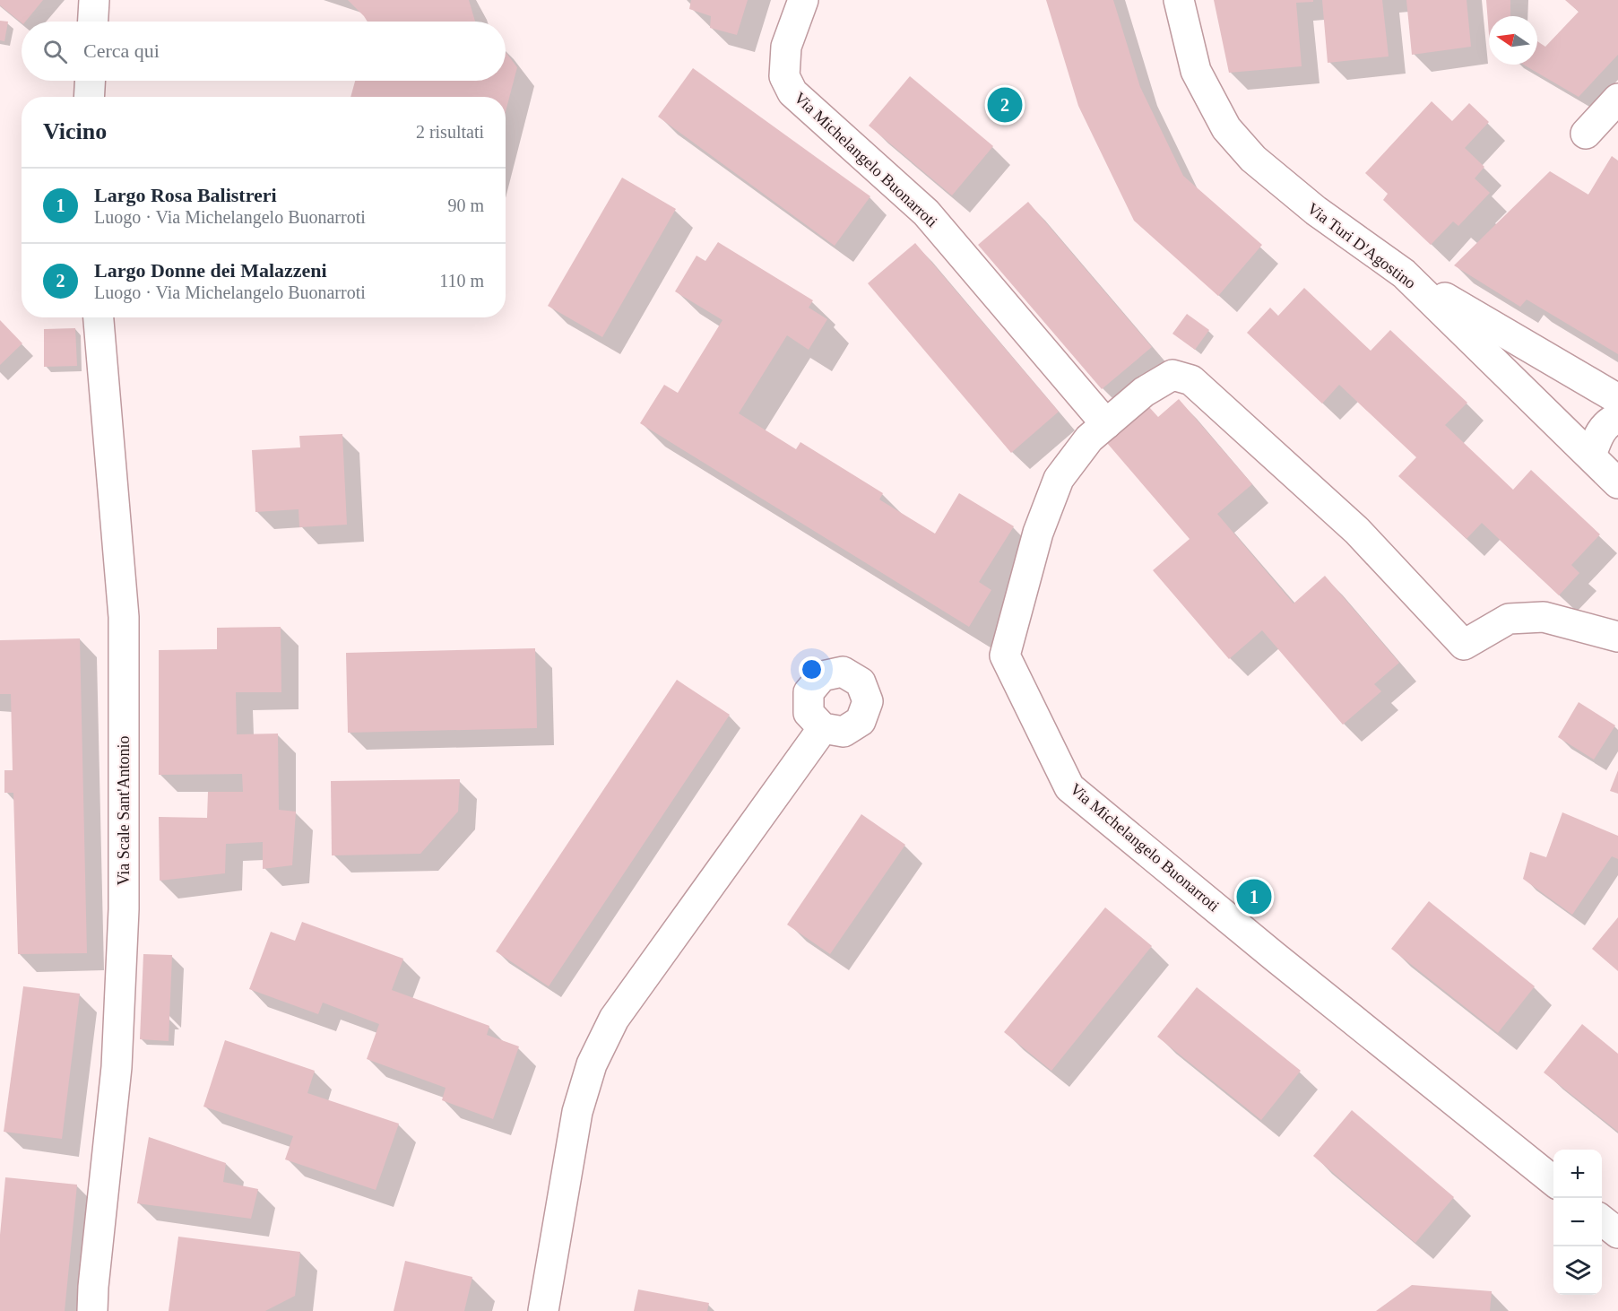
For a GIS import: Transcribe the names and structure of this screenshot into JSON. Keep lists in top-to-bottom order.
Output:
{
  "streets": {
    "street": ["Via Michelangelo Buonarroti", "Via Turi D'Agostino", "Via Scale Sant'Antonio"]
  },
  "north": "left",
  "page": {
    "search": "Cerca qui",
    "pins": ["2", "1"],
    "heading": ["Vicino", "2 risultati"],
    "list": [
      {
        "mark": "1",
        "name": "Largo Rosa Balistreri",
        "note": "Luogo · Via Michelangelo Buonarroti",
        "value": "90 m"
      },
      {
        "mark": "2",
        "name": "Largo Donne dei Malazzeni",
        "note": "Luogo · Via Michelangelo Buonarroti",
        "value": "110 m"
      }
    ],
    "map_buttons": ["+", "−"]
  }
}
